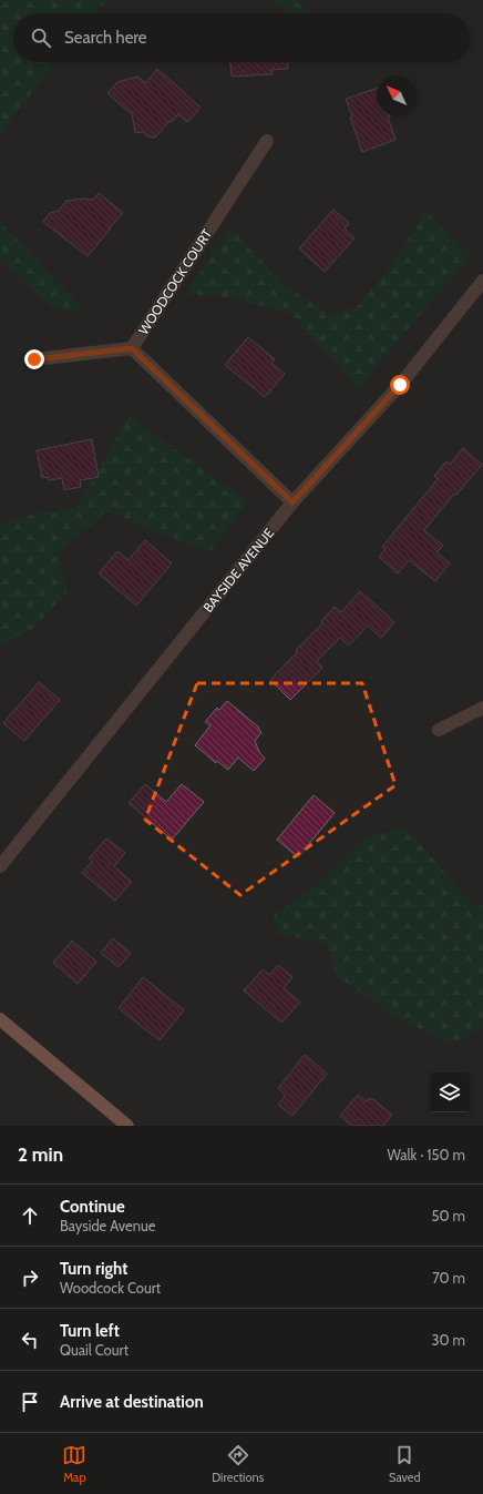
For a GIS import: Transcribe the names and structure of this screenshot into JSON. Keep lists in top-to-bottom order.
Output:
{
  "streets": {
    "street": ["WOODCOCK COURT", "BAYSIDE AVENUE"]
  },
  "crossings": [
    ["WOODCOCK COURT", "BAYSIDE AVENUE"]
  ],
  "north": "top left",
  "page": {
    "search": "Search here",
    "heading": ["2 min", "Walk · 150 m"],
    "list": [
      ["Continue", "Bayside Avenue", "50 m"],
      ["Turn right", "Woodcock Court", "70 m"],
      ["Turn left", "Quail Court", "30 m"],
      "Arrive at destination"
    ],
    "nav": ["Map", "Directions", "Saved"]
  }
}
